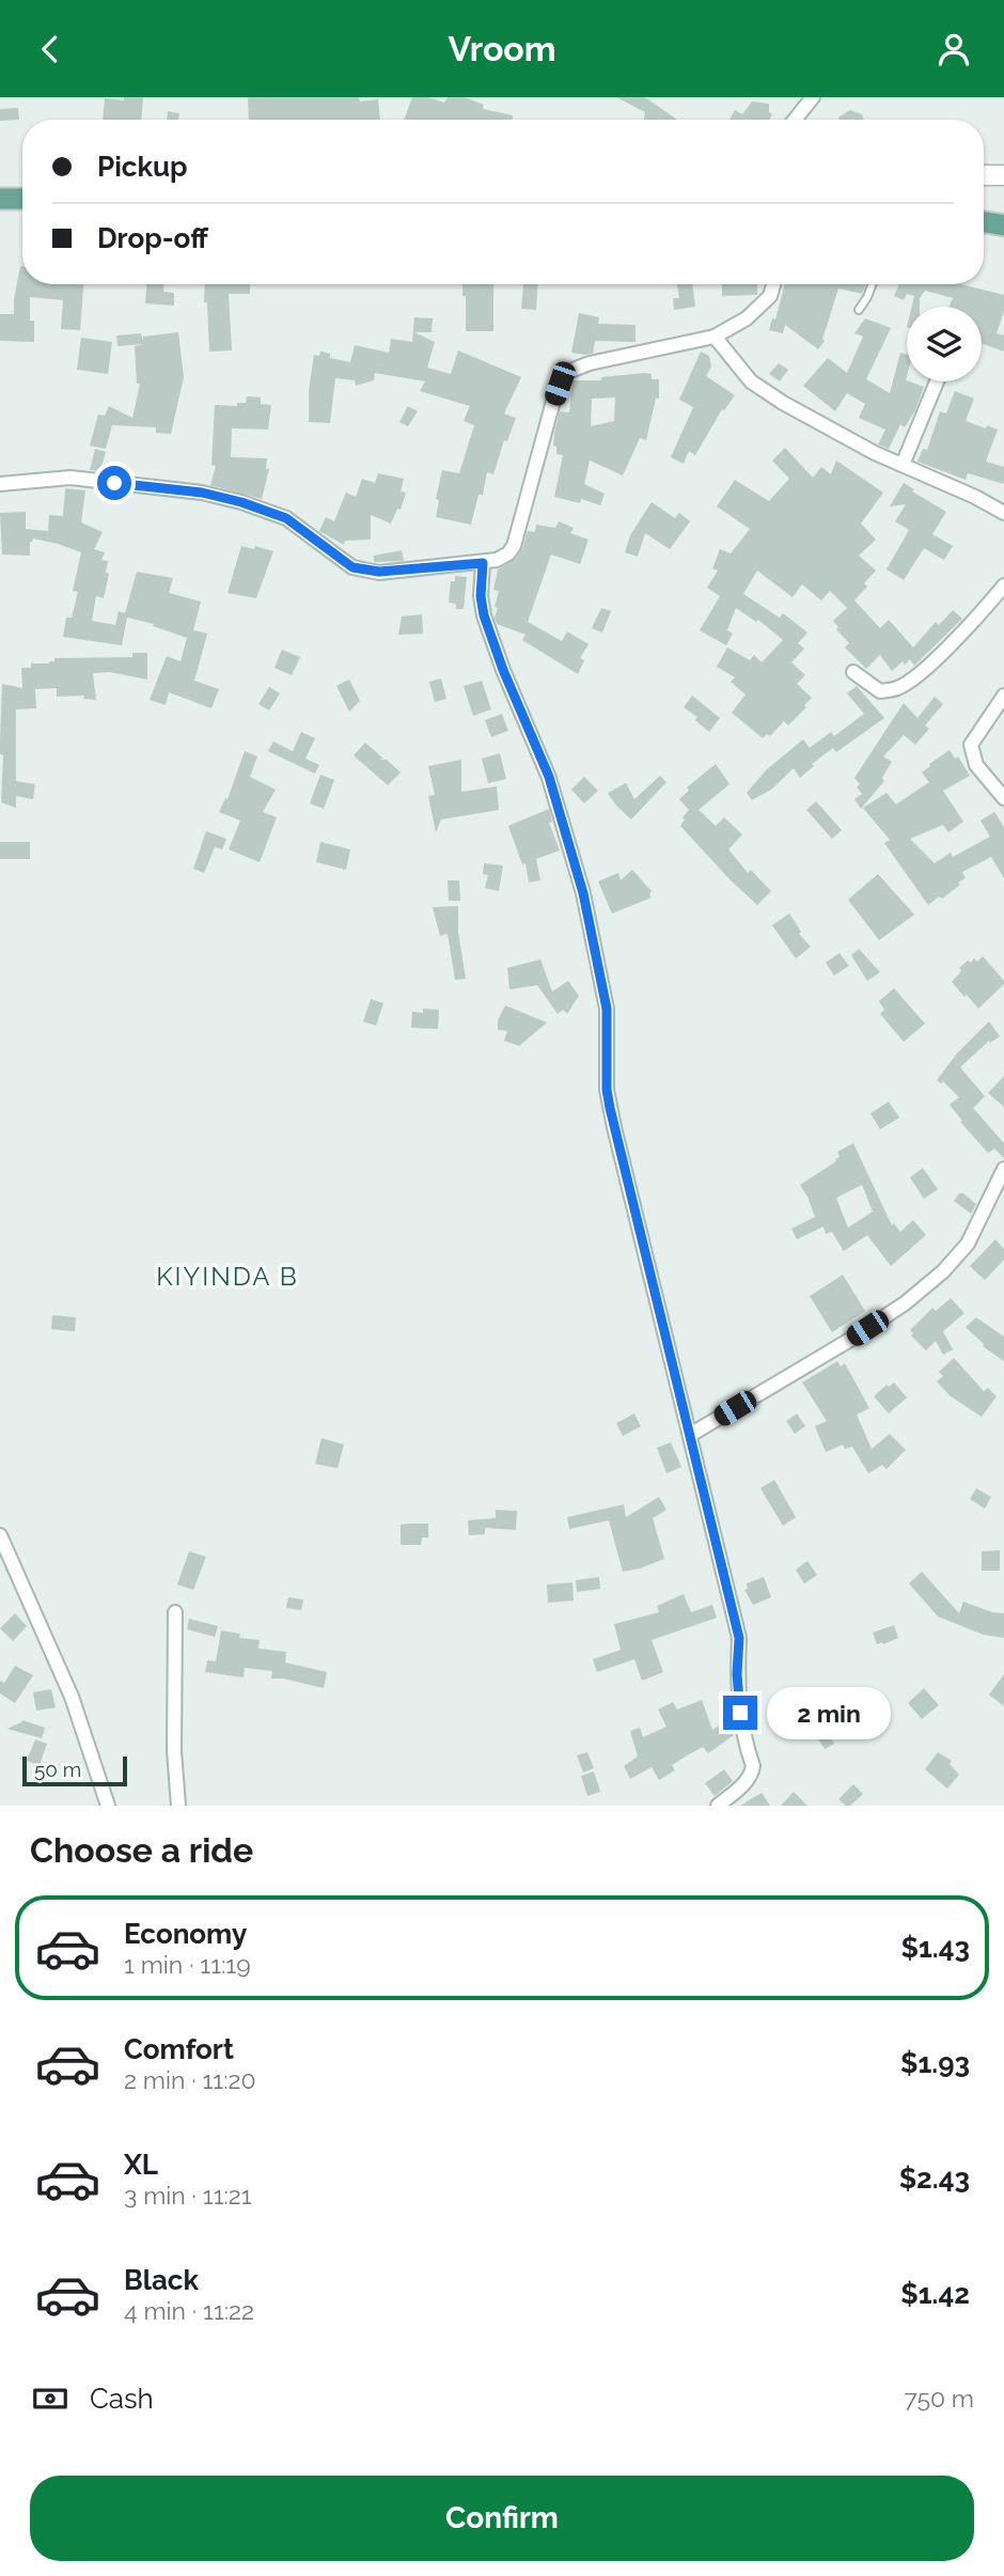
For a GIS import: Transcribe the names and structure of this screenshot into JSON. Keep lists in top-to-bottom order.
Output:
{
  "districts": ["KIYINDA B"],
  "scale_bar": "50 m",
  "page": {
    "header": "Vroom",
    "banner": ["Pickup", "Drop-off"],
    "bubble": "2 min",
    "scale": "50 m",
    "heading": "Choose a ride",
    "list": [
      {
        "name": "Economy",
        "note": "1 min · 11:19",
        "value": "$1.43"
      },
      {
        "name": "Comfort",
        "note": "2 min · 11:20",
        "value": "$1.93"
      },
      {
        "name": "XL",
        "note": "3 min · 11:21",
        "value": "$2.43"
      },
      {
        "name": "Black",
        "note": "4 min · 11:22",
        "value": "$1.42"
      }
    ],
    "pay": ["Cash", "750 m"],
    "buttons": "Confirm"
  }
}
